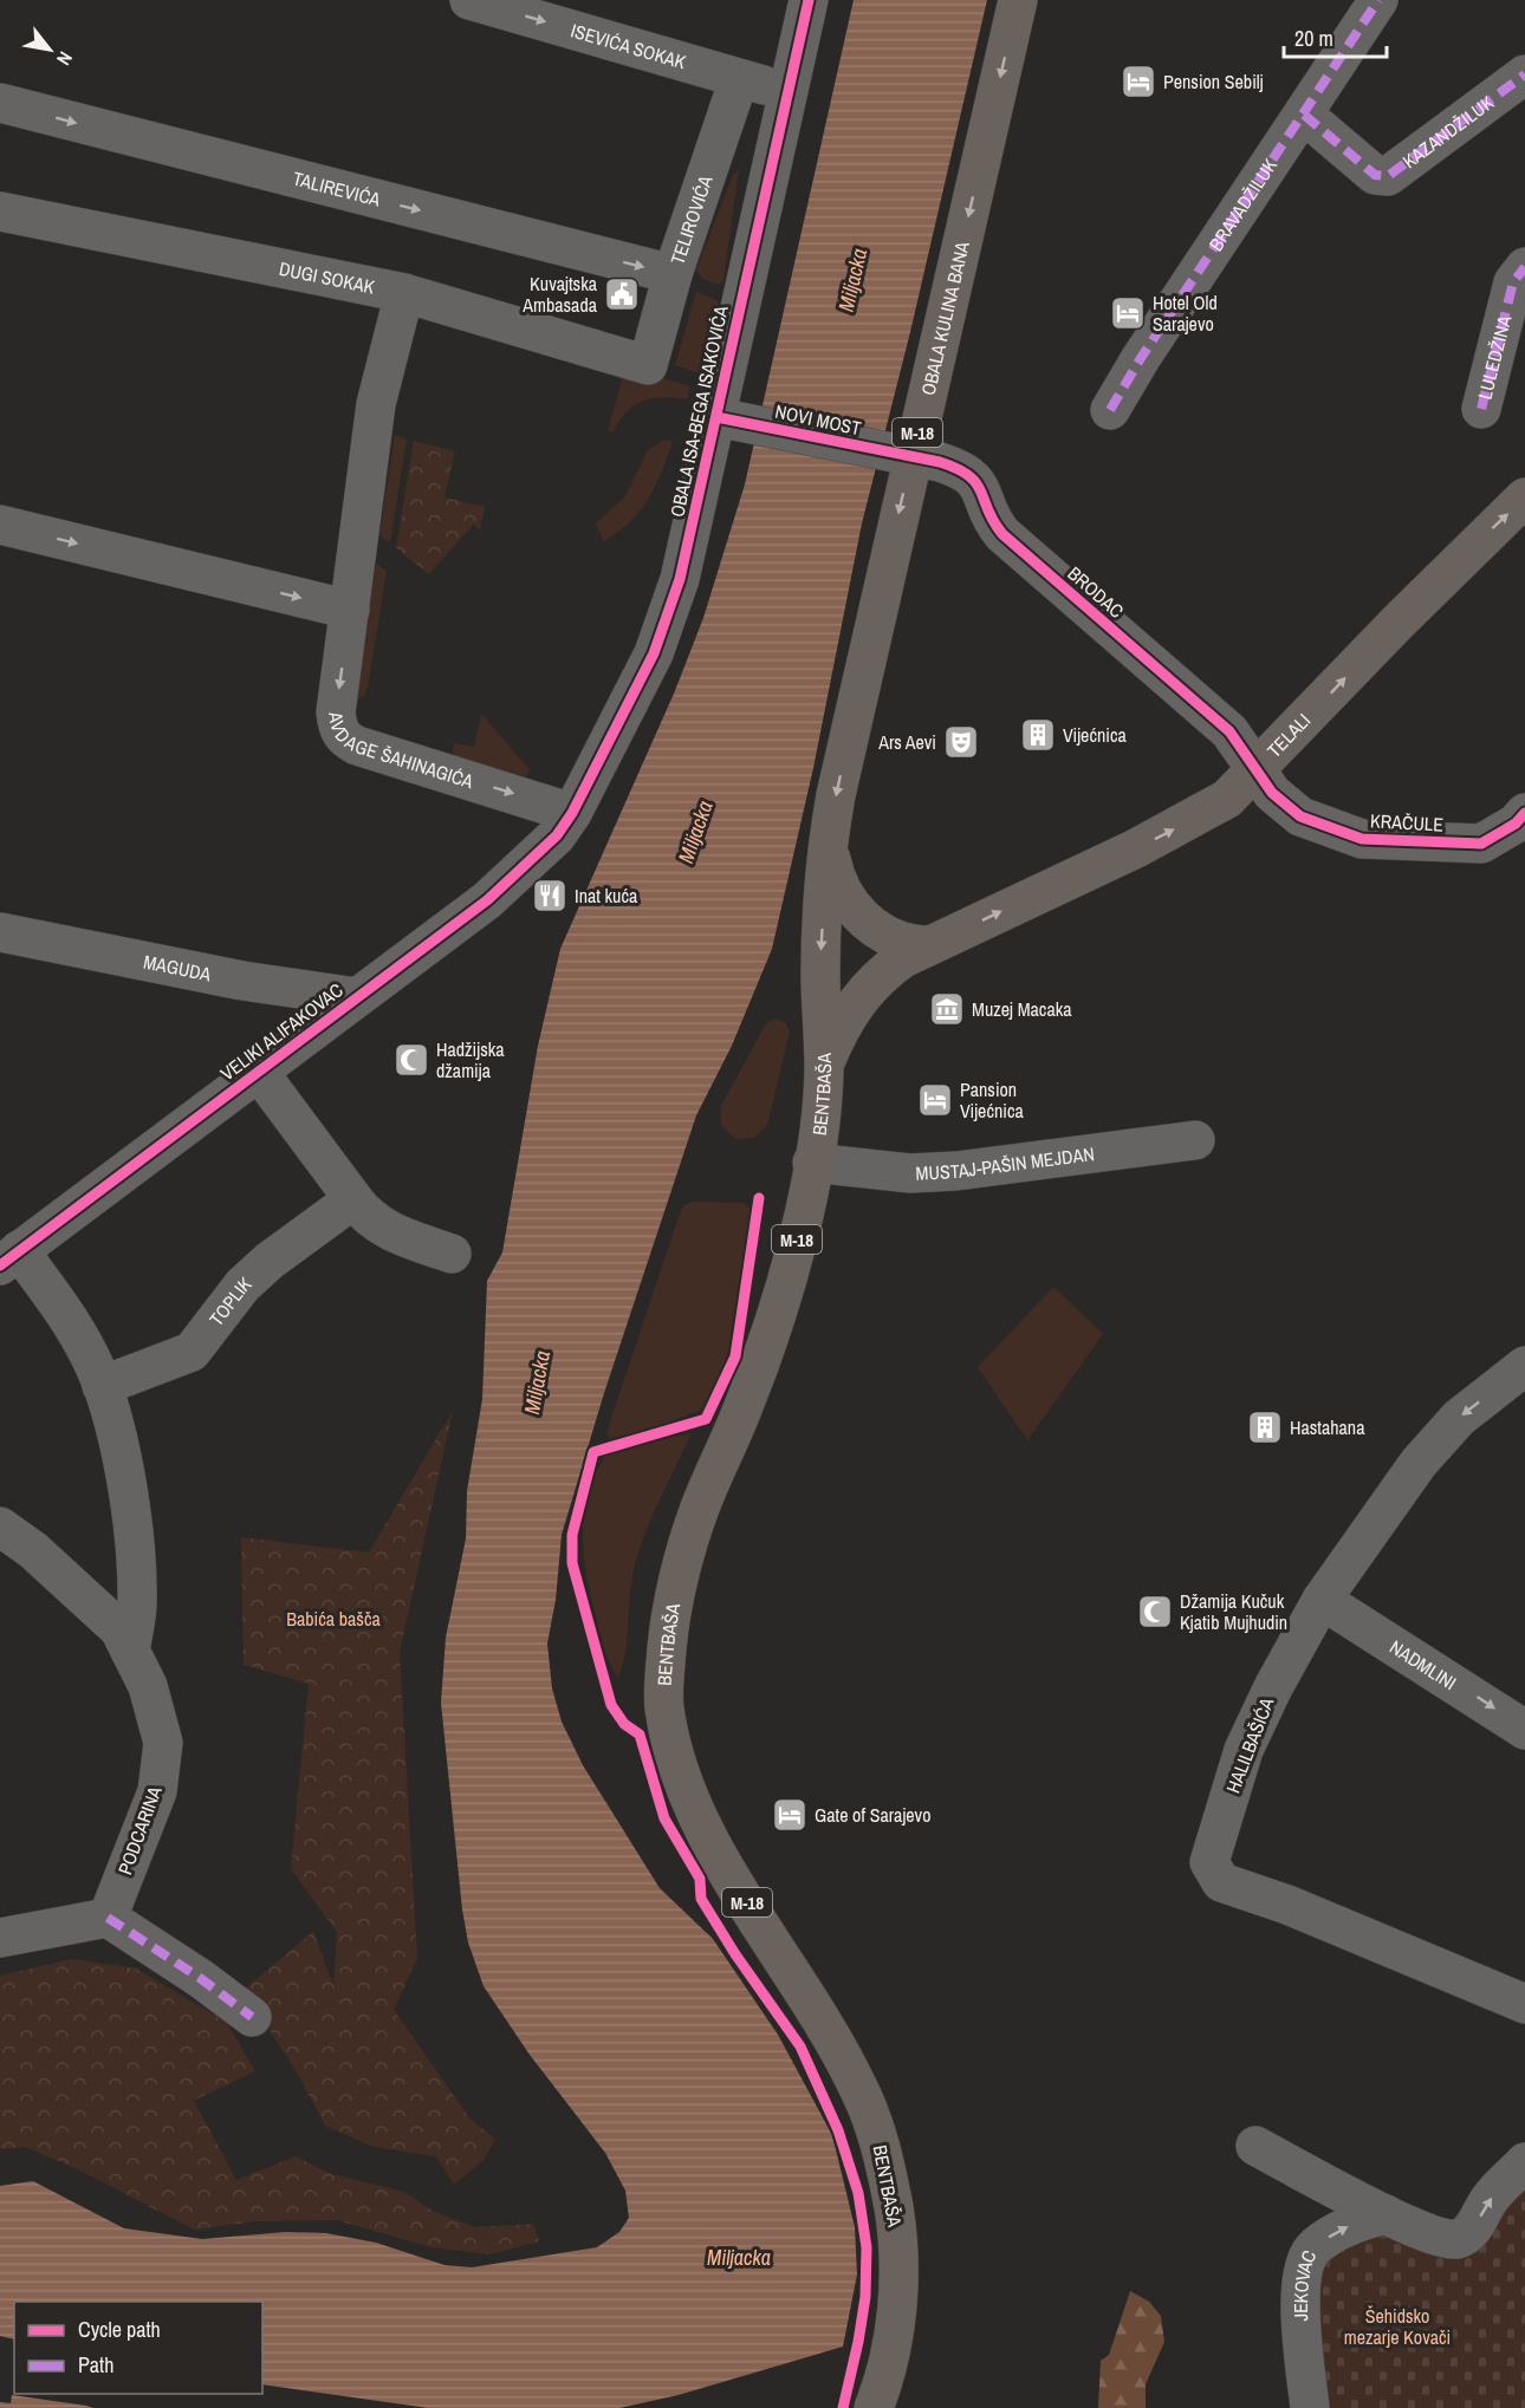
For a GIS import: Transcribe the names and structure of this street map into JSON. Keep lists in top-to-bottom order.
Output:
{
  "streets": {
    "main road": [
      "OBALA KULINA BANA",
      "M-18",
      "TELALI",
      "BENTBAŠA"
    ],
    "street": [
      "ISEVIĆA SOKAK",
      "KAZANDŽILUK",
      "TALIREVIĆA",
      "BRAVADŽILUK",
      "TELIROVIĆA",
      "DUGI SOKAK",
      "LULEDŽINA",
      "OBALA ISA-BEGA ISAKOVIĆA",
      "NOVI MOST",
      "BRODAC",
      "AVDAGE ŠAHINAGIĆA",
      "KRAČULE",
      "MAGUDA",
      "VELIKI ALIFAKOVAC",
      "MUSTAJ-PAŠIN MEJDAN",
      "TOPLIK",
      "NADMLINI",
      "HALILBAŠIĆA",
      "PODCARINA",
      "JEKOVAC"
    ]
  },
  "crossings": [
    ["ISEVIĆA SOKAK", "TELIROVIĆA"],
    ["ISEVIĆA SOKAK", "OBALA ISA-BEGA ISAKOVIĆA"],
    ["KAZANDŽILUK", "BRAVADŽILUK"],
    ["TALIREVIĆA", "TELIROVIĆA"],
    ["TELIROVIĆA", "DUGI SOKAK"],
    ["DUGI SOKAK", "AVDAGE ŠAHINAGIĆA"],
    ["OBALA KULINA BANA", "NOVI MOST"],
    ["OBALA KULINA BANA", "M-18"],
    ["OBALA KULINA BANA", "BRODAC"],
    ["OBALA KULINA BANA", "BENTBAŠA"],
    ["OBALA ISA-BEGA ISAKOVIĆA", "NOVI MOST"],
    ["OBALA ISA-BEGA ISAKOVIĆA", "AVDAGE ŠAHINAGIĆA"],
    ["OBALA ISA-BEGA ISAKOVIĆA", "VELIKI ALIFAKOVAC"],
    ["NOVI MOST", "BRODAC"],
    ["M-18", "TELALI"],
    ["M-18", "BENTBAŠA"],
    ["BRODAC", "TELALI"],
    ["BRODAC", "KRAČULE"],
    ["TELALI", "KRAČULE"],
    ["TELALI", "BENTBAŠA"],
    ["AVDAGE ŠAHINAGIĆA", "VELIKI ALIFAKOVAC"],
    ["MAGUDA", "VELIKI ALIFAKOVAC"],
    ["BENTBAŠA", "MUSTAJ-PAŠIN MEJDAN"],
    ["NADMLINI", "HALILBAŠIĆA"]
  ],
  "one_way": [
    "ISEVIĆA SOKAK",
    "TALIREVIĆA",
    "OBALA KULINA BANA",
    "TELALI",
    "AVDAGE ŠAHINAGIĆA",
    "NADMLINI",
    "JEKOVAC"
  ],
  "water": ["Miljacka"],
  "parks": ["Babića bašča", "Šehidsko mezarje Kovači"],
  "places": {
    "hotel": [
      "Pension Sebilj",
      "Hotel Old Sarajevo",
      "Pansion Vijećnica",
      "Gate of Sarajevo"
    ],
    "public building": ["Kuvajtska Ambasada"],
    "building": ["Vijećnica", "Hastahana"],
    "theatre": ["Ars Aevi"],
    "restaurant": ["Inat kuća"],
    "museum": ["Muzej Macaka"],
    "mosque": ["Hadžijska džamija", "Džamija Kučuk Kjatib Mujhudin"]
  },
  "legend": ["Cycle path", "Path"],
  "scale_bar": "20 m",
  "north": "bottom right"
}
